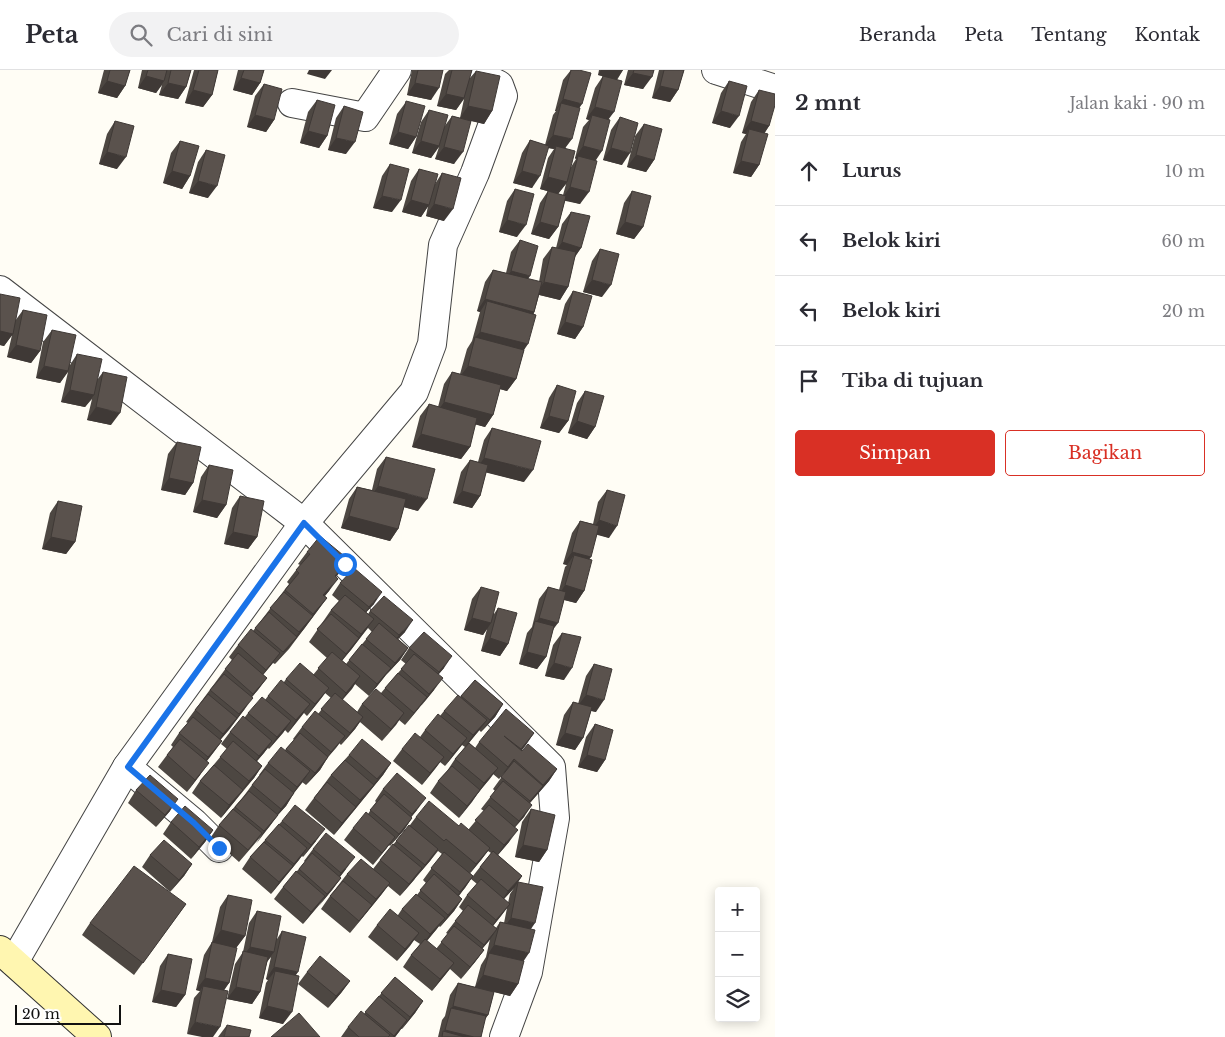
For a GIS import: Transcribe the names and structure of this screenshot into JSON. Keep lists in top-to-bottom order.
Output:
{
  "scale_bar": "20 m",
  "page": {
    "header": "Peta",
    "search": "Cari di sini",
    "nav": [
      "Beranda",
      "Peta",
      "Tentang",
      "Kontak"
    ],
    "heading": ["2 mnt", "Jalan kaki · 90 m"],
    "list": [
      ["Lurus", "10 m"],
      ["Belok kiri", "60 m"],
      ["Belok kiri", "20 m"],
      "Tiba di tujuan"
    ],
    "buttons": ["Simpan", "Bagikan"],
    "map_buttons": ["+", "−"],
    "scale": "20 m"
  }
}
